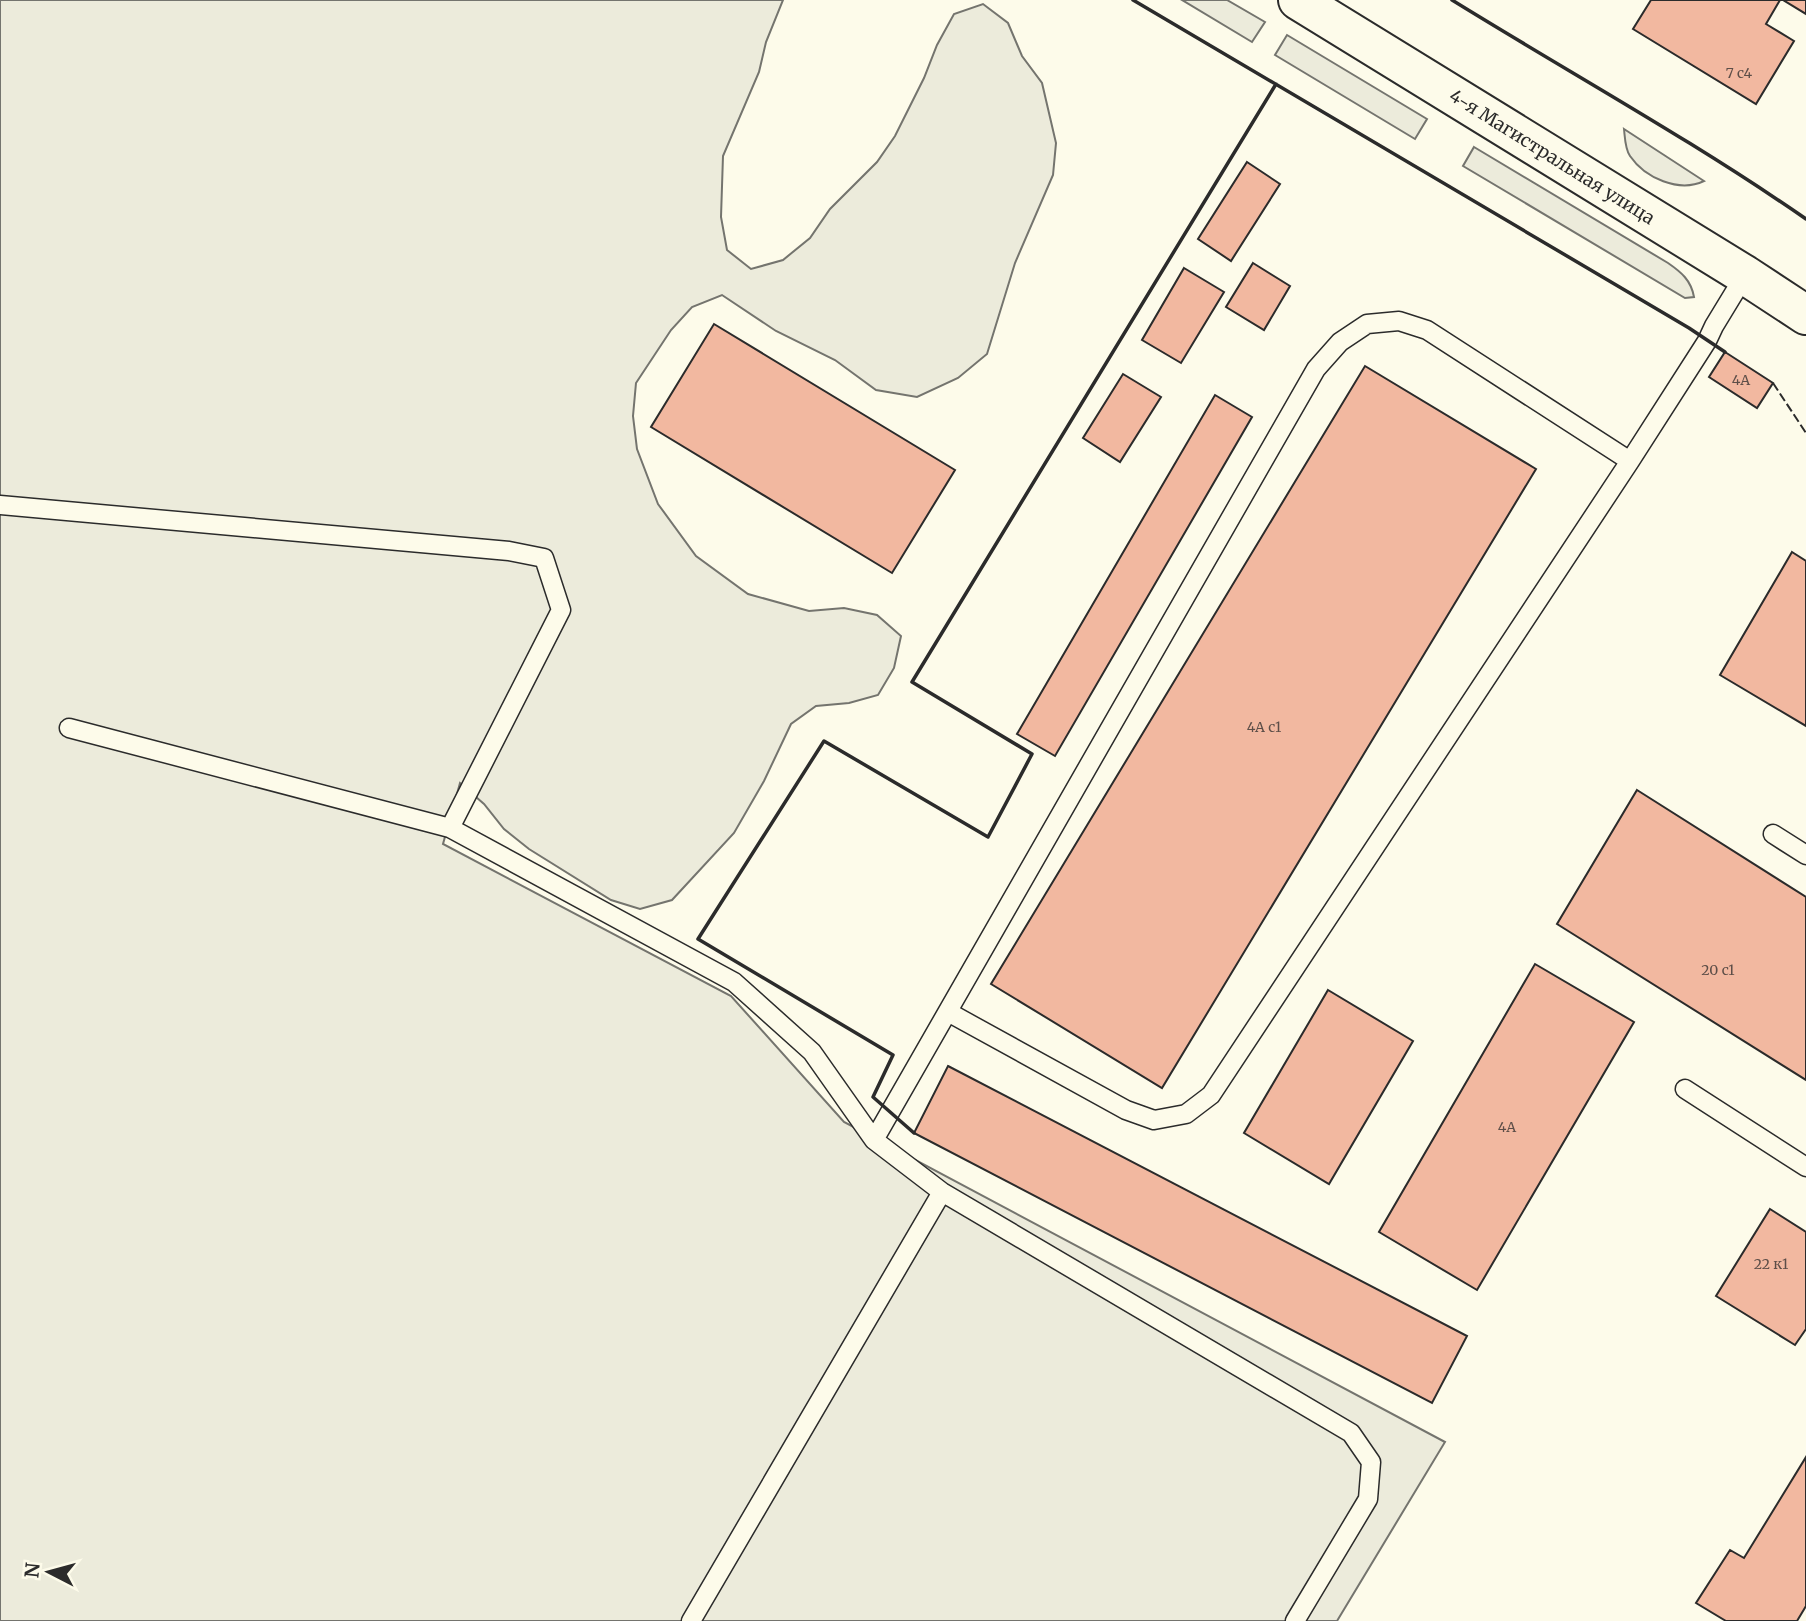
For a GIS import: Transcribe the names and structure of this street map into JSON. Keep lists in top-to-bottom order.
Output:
{
  "streets": {
    "street": ["4-я Магистральная улица"]
  },
  "house_numbers": [
    "7 с4",
    "4А",
    "4А с1",
    "20 с1",
    "4А",
    "22 к1"
  ],
  "north": "left"
}
